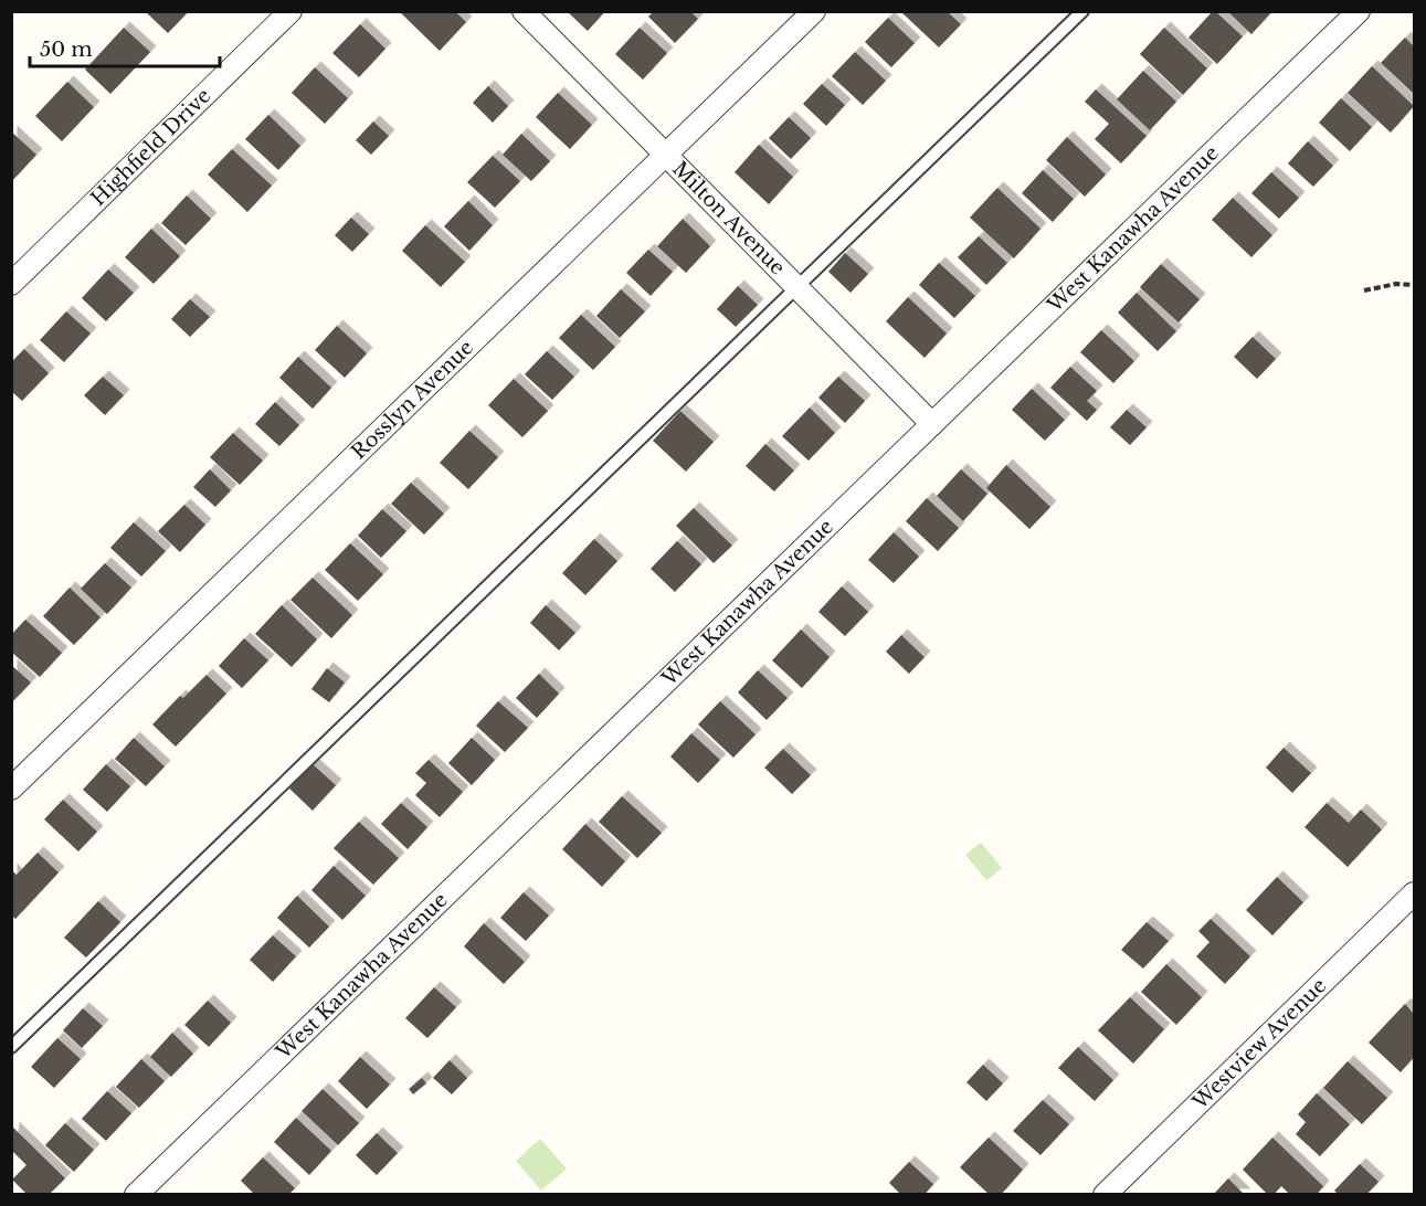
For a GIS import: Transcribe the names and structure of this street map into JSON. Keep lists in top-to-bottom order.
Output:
{
  "streets": {
    "street": [
      "Highfield Drive",
      "Milton Avenue",
      "West Kanawha Avenue",
      "Rosslyn Avenue",
      "Westview Avenue"
    ]
  },
  "crossings": [
    ["Milton Avenue", "West Kanawha Avenue"],
    ["Milton Avenue", "Rosslyn Avenue"]
  ],
  "scale_bar": "50 m"
}
